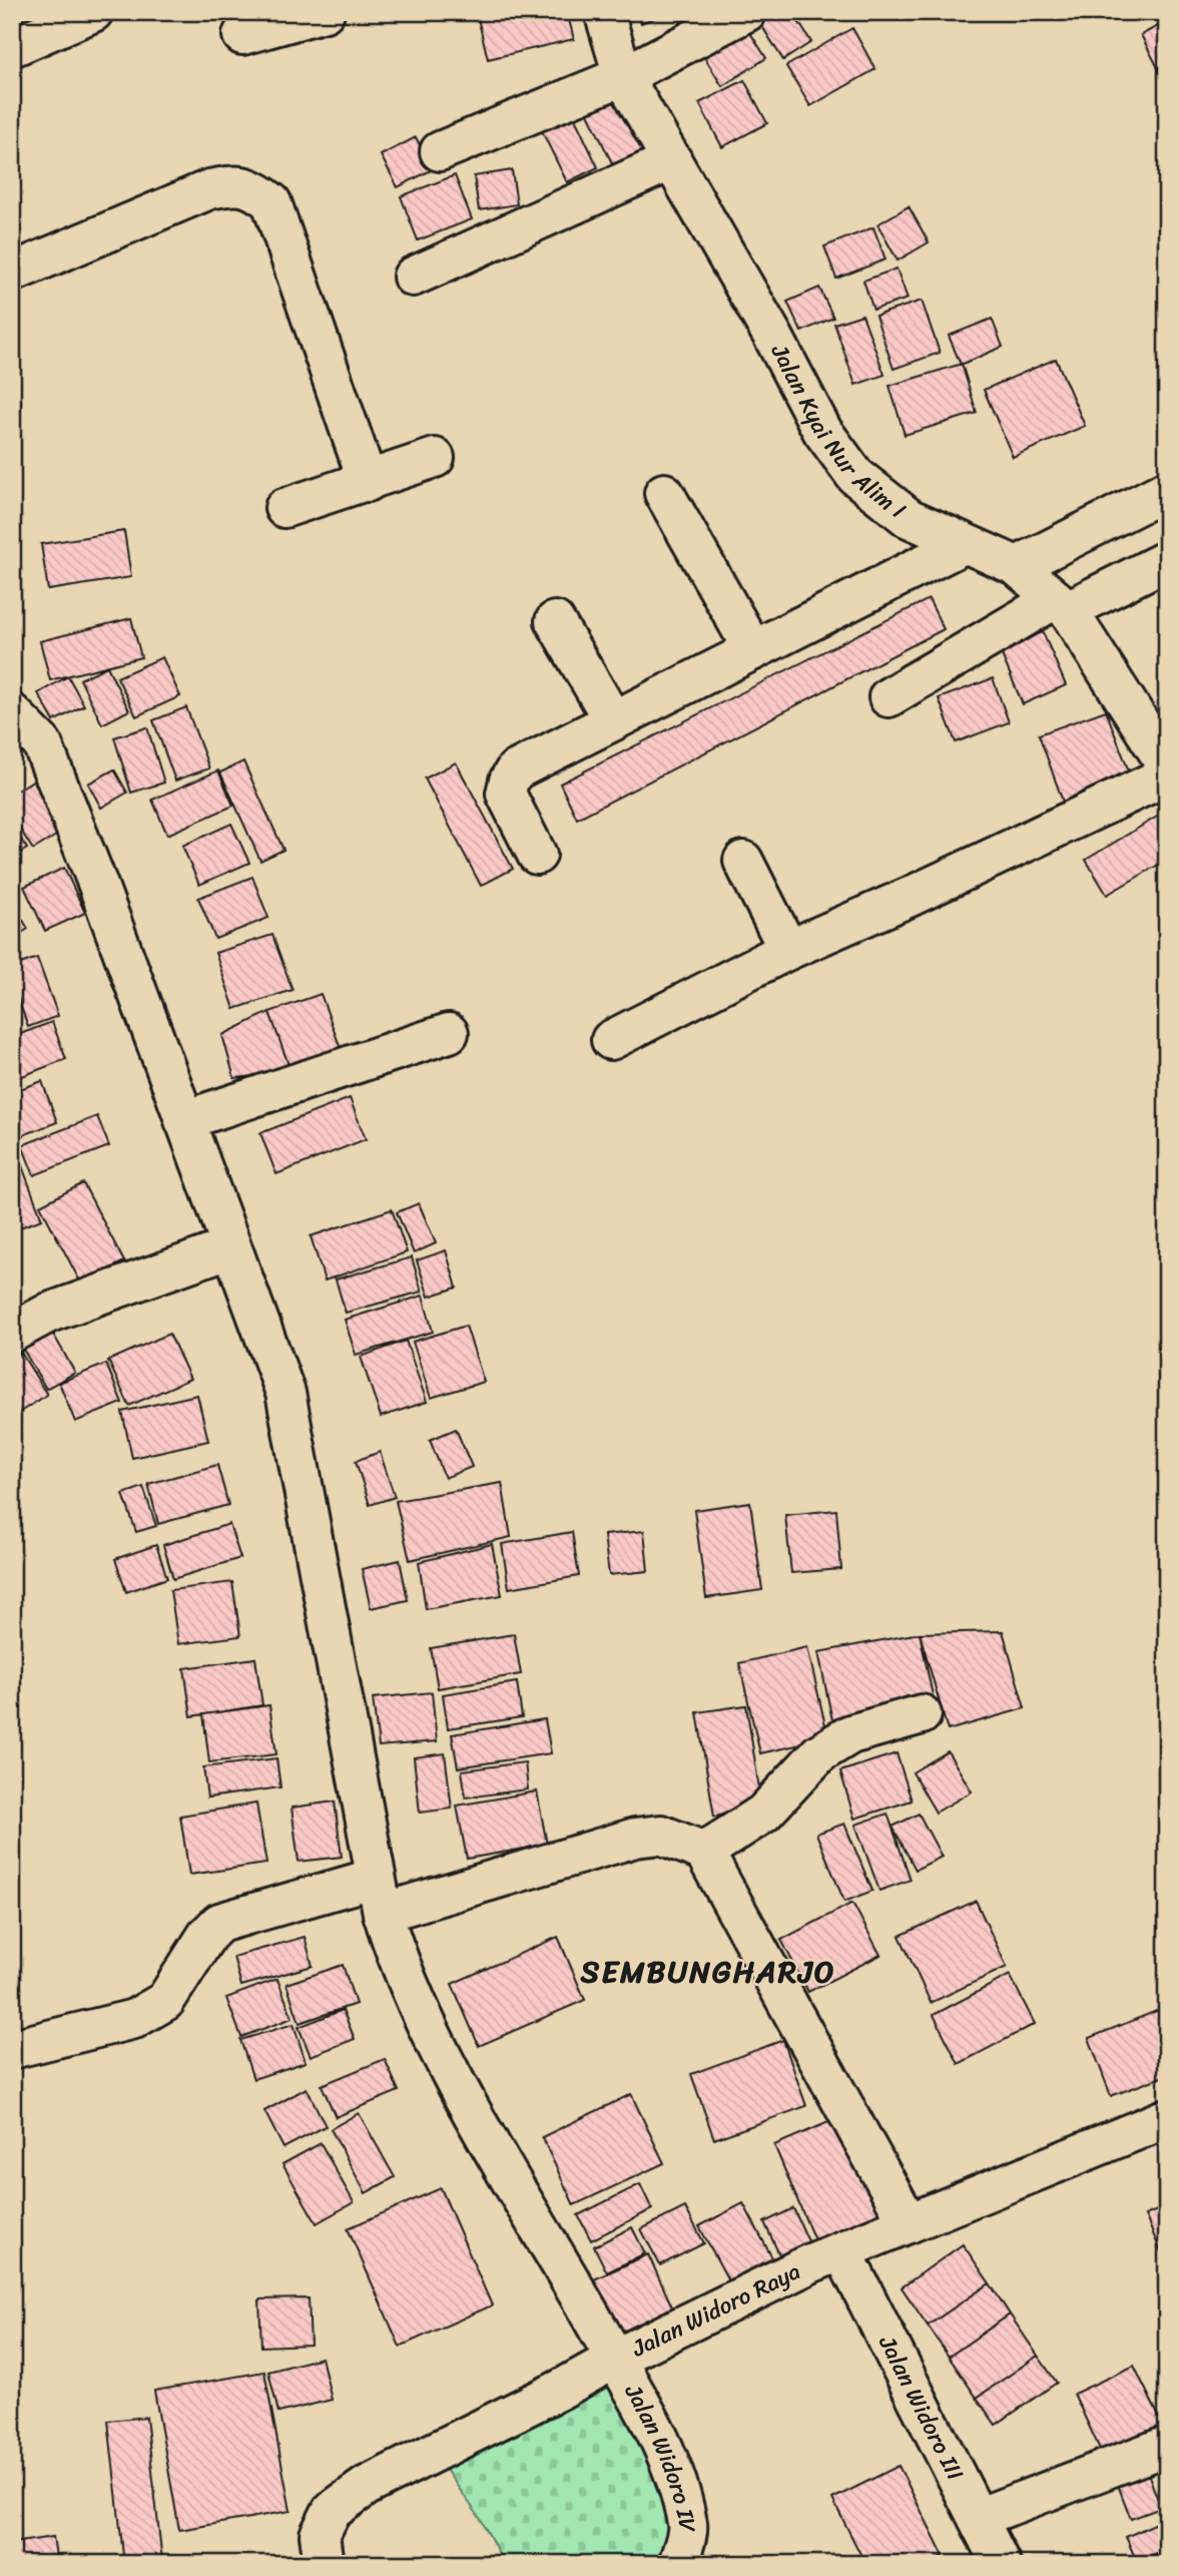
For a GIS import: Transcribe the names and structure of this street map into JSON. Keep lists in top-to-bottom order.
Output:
{
  "streets": {
    "street": [
      "Jalan Kyai Nur Alim I",
      "Jalan Widoro Raya",
      "Jalan Widoro III",
      "Jalan Widoro IV"
    ]
  },
  "crossings": [
    ["Jalan Widoro Raya", "Jalan Widoro III"],
    ["Jalan Widoro Raya", "Jalan Widoro IV"]
  ],
  "districts": ["SEMBUNGHARJO"]
}
